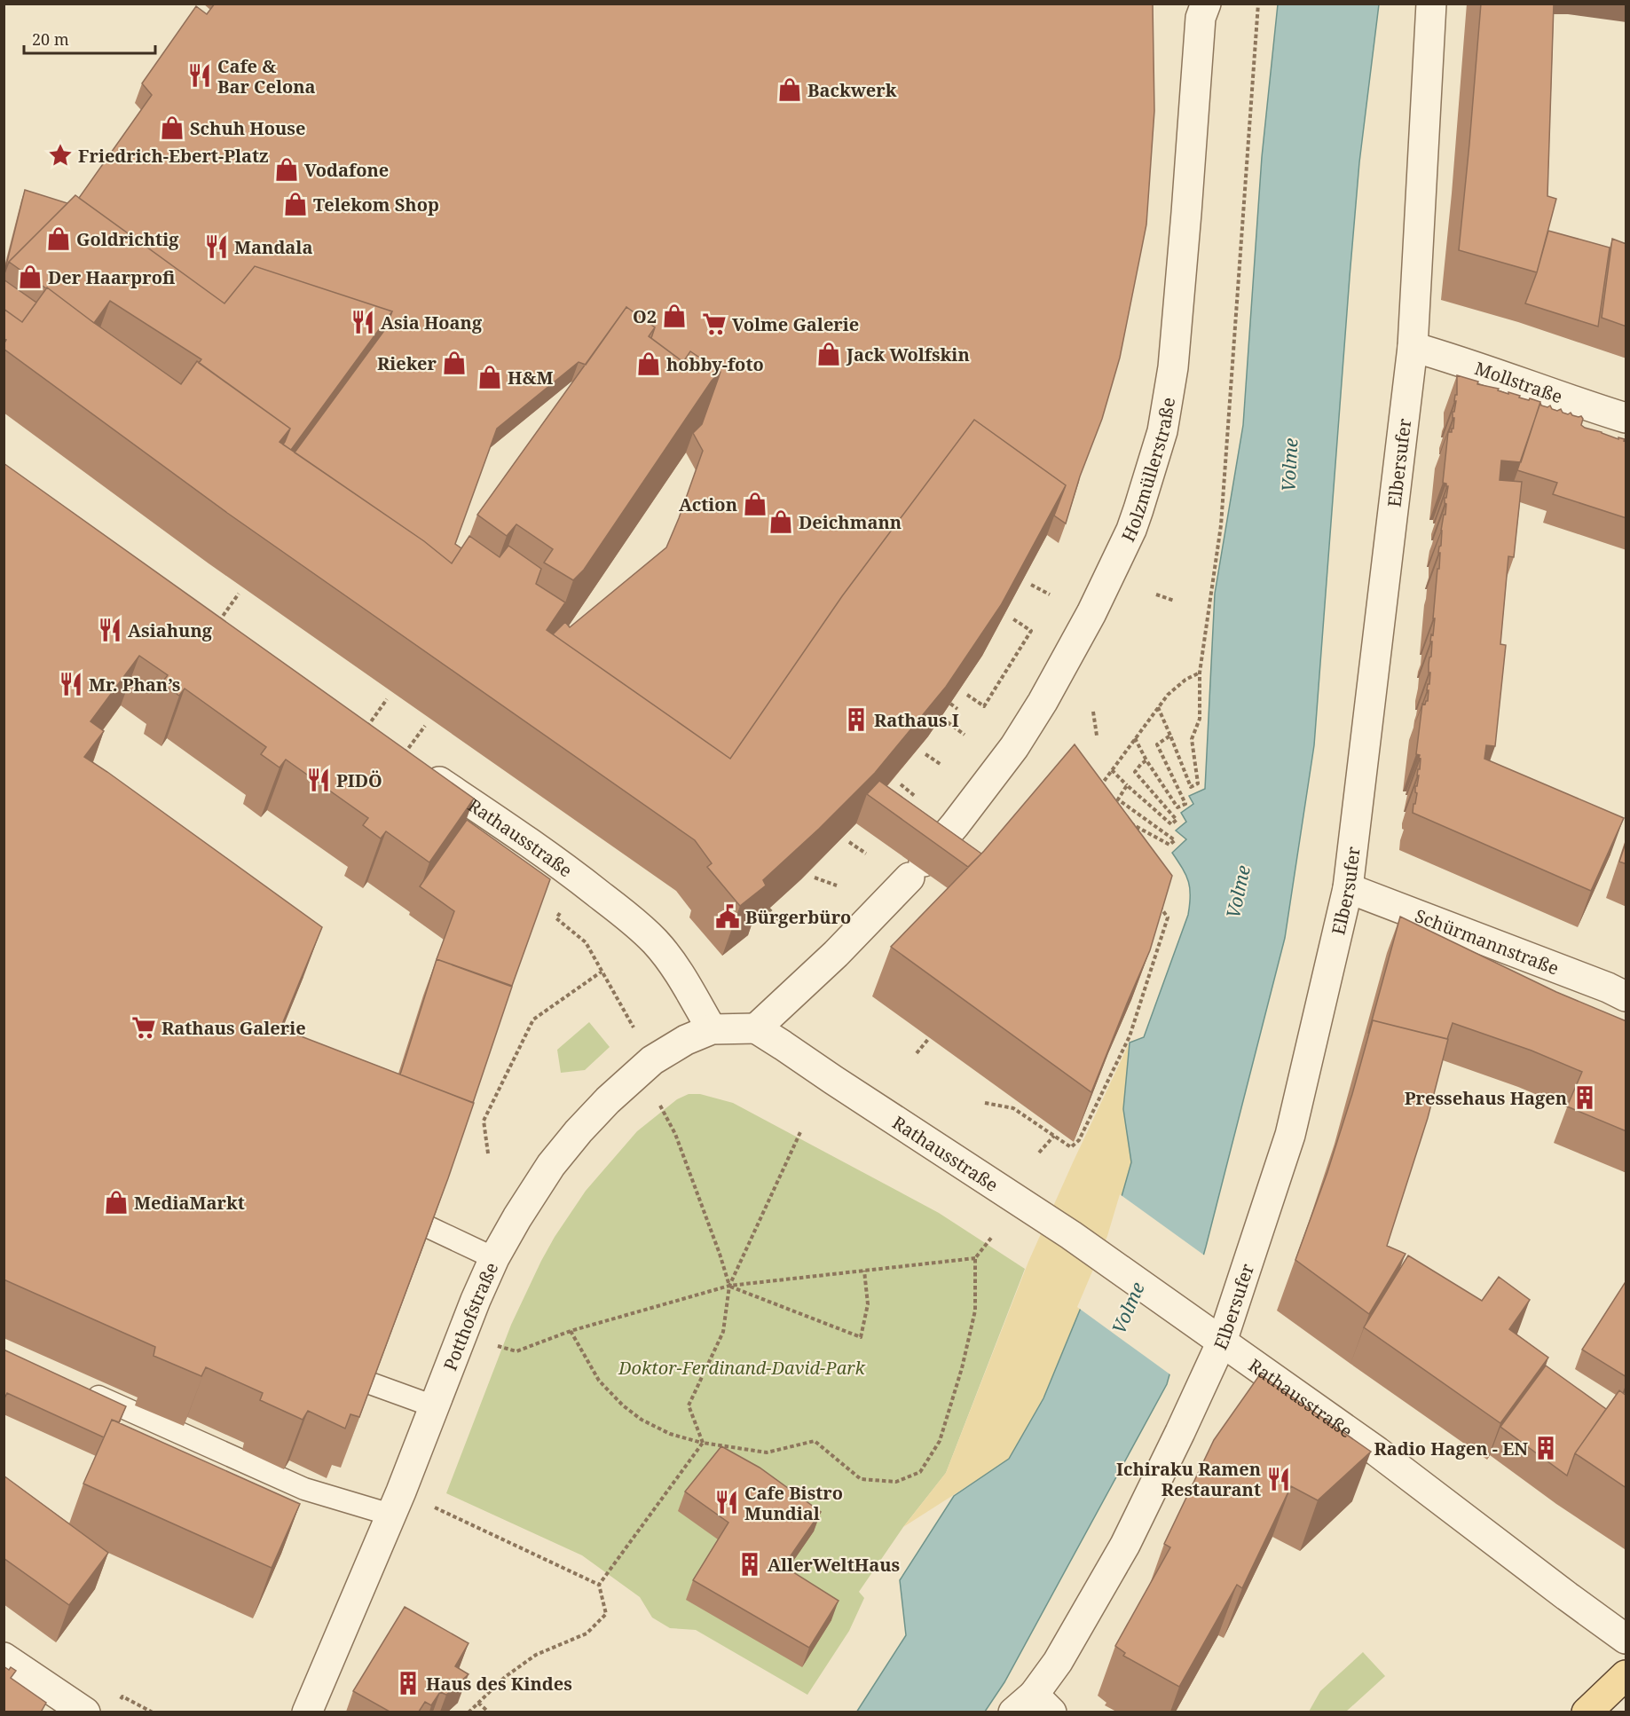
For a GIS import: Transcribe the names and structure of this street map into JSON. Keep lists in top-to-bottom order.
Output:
{
  "streets": {
    "street": [
      "Mollstraße",
      "Elbersufer",
      "Holzmüllerstraße",
      "Rathausstraße",
      "Schürmannstraße",
      "Potthofstraße"
    ]
  },
  "crossings": [
    ["Mollstraße", "Elbersufer"],
    ["Elbersufer", "Rathausstraße"],
    ["Elbersufer", "Schürmannstraße"],
    ["Holzmüllerstraße", "Rathausstraße"],
    ["Holzmüllerstraße", "Potthofstraße"],
    ["Rathausstraße", "Potthofstraße"]
  ],
  "water": ["Volme"],
  "parks": ["Doktor-Ferdinand-David-Park"],
  "places": {
    "restaurant": [
      "Cafe & Bar Celona",
      "Mandala",
      "Asia Hoang",
      "Asiahung",
      "Mr. Phan’s",
      "PIDÖ",
      "Ichiraku Ramen Restaurant",
      "Cafe Bistro Mundial"
    ],
    "shop": [
      "Backwerk",
      "Schuh House",
      "Vodafone",
      "Telekom Shop",
      "Goldrichtig",
      "Der Haarprofi",
      "O2",
      "Jack Wolfskin",
      "Rieker",
      "hobby-foto",
      "H&M",
      "Action",
      "Deichmann",
      "MediaMarkt"
    ],
    "place": ["Friedrich-Ebert-Platz"],
    "supermarket": ["Volme Galerie", "Rathaus Galerie"],
    "building": [
      "Rathaus I",
      "Pressehaus Hagen",
      "Radio Hagen - EN",
      "AllerWeltHaus",
      "Haus des Kindes"
    ],
    "public building": ["Bürgerbüro"]
  },
  "scale_bar": "20 m"
}
